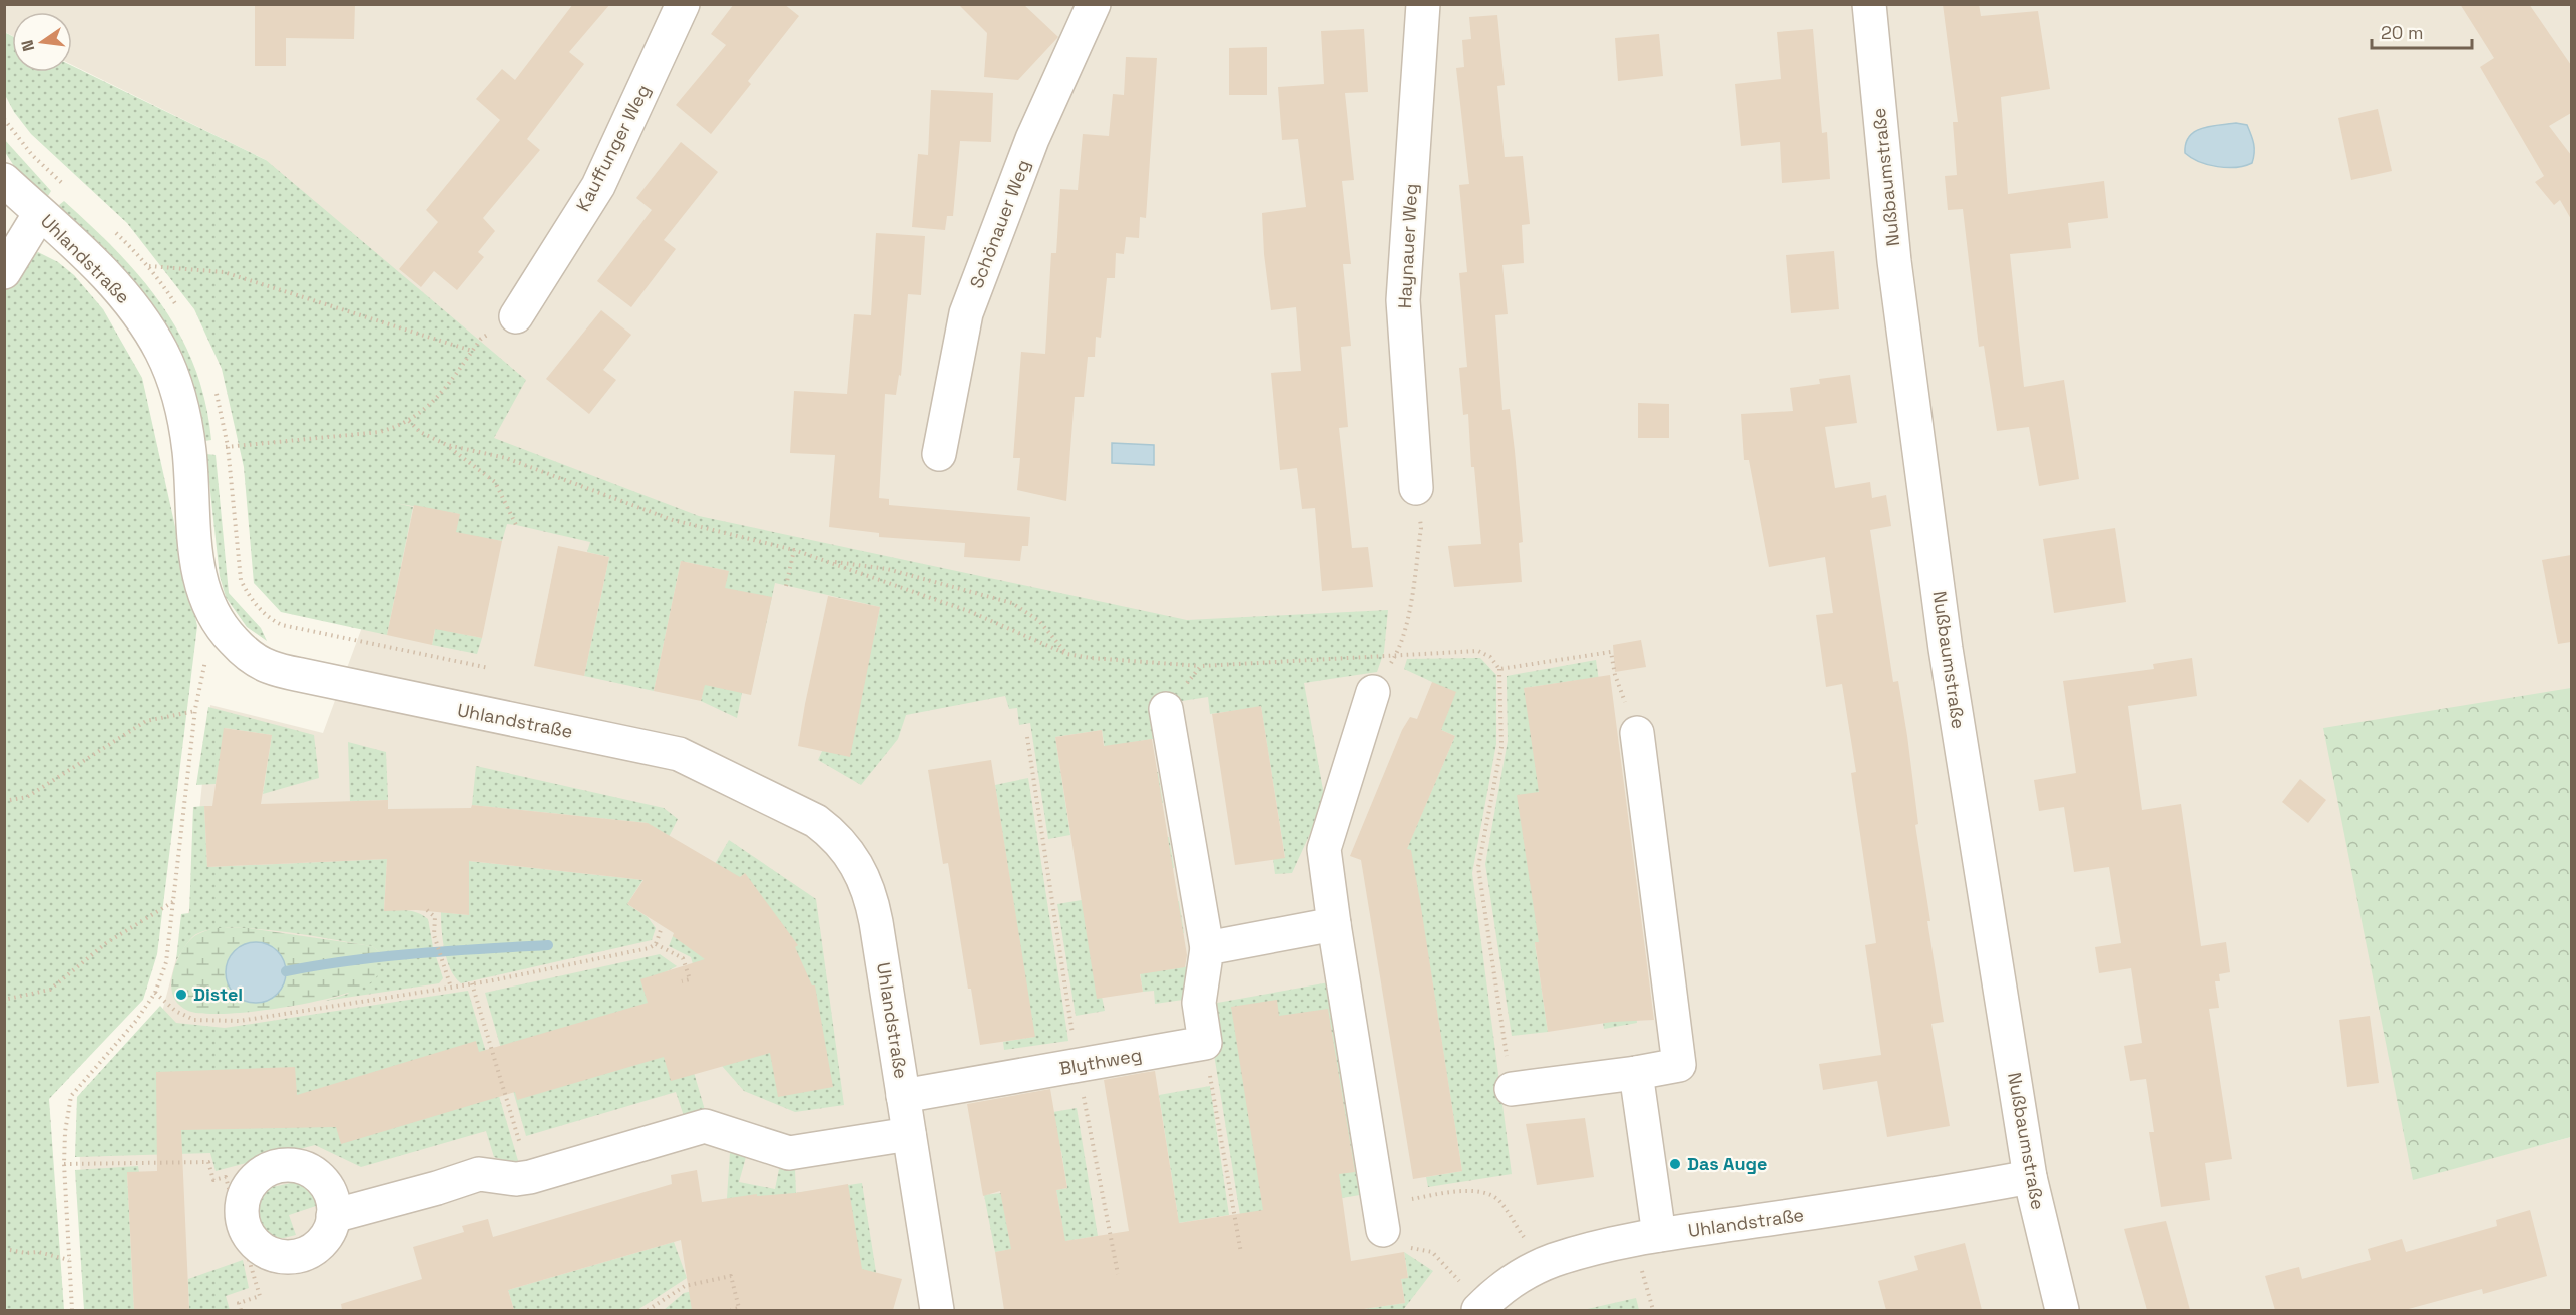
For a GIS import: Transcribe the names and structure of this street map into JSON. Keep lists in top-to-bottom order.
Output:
{
  "streets": {
    "street": [
      "Kauffunger Weg",
      "Nußbaumstraße",
      "Schönauer Weg",
      "Haynauer Weg",
      "Uhlandstraße",
      "Blythweg"
    ]
  },
  "crossings": [
    ["Nußbaumstraße", "Uhlandstraße"],
    ["Uhlandstraße", "Blythweg"]
  ],
  "places": ["Distel", "Das Auge"],
  "scale_bar": "20 m",
  "north": "left"
}
